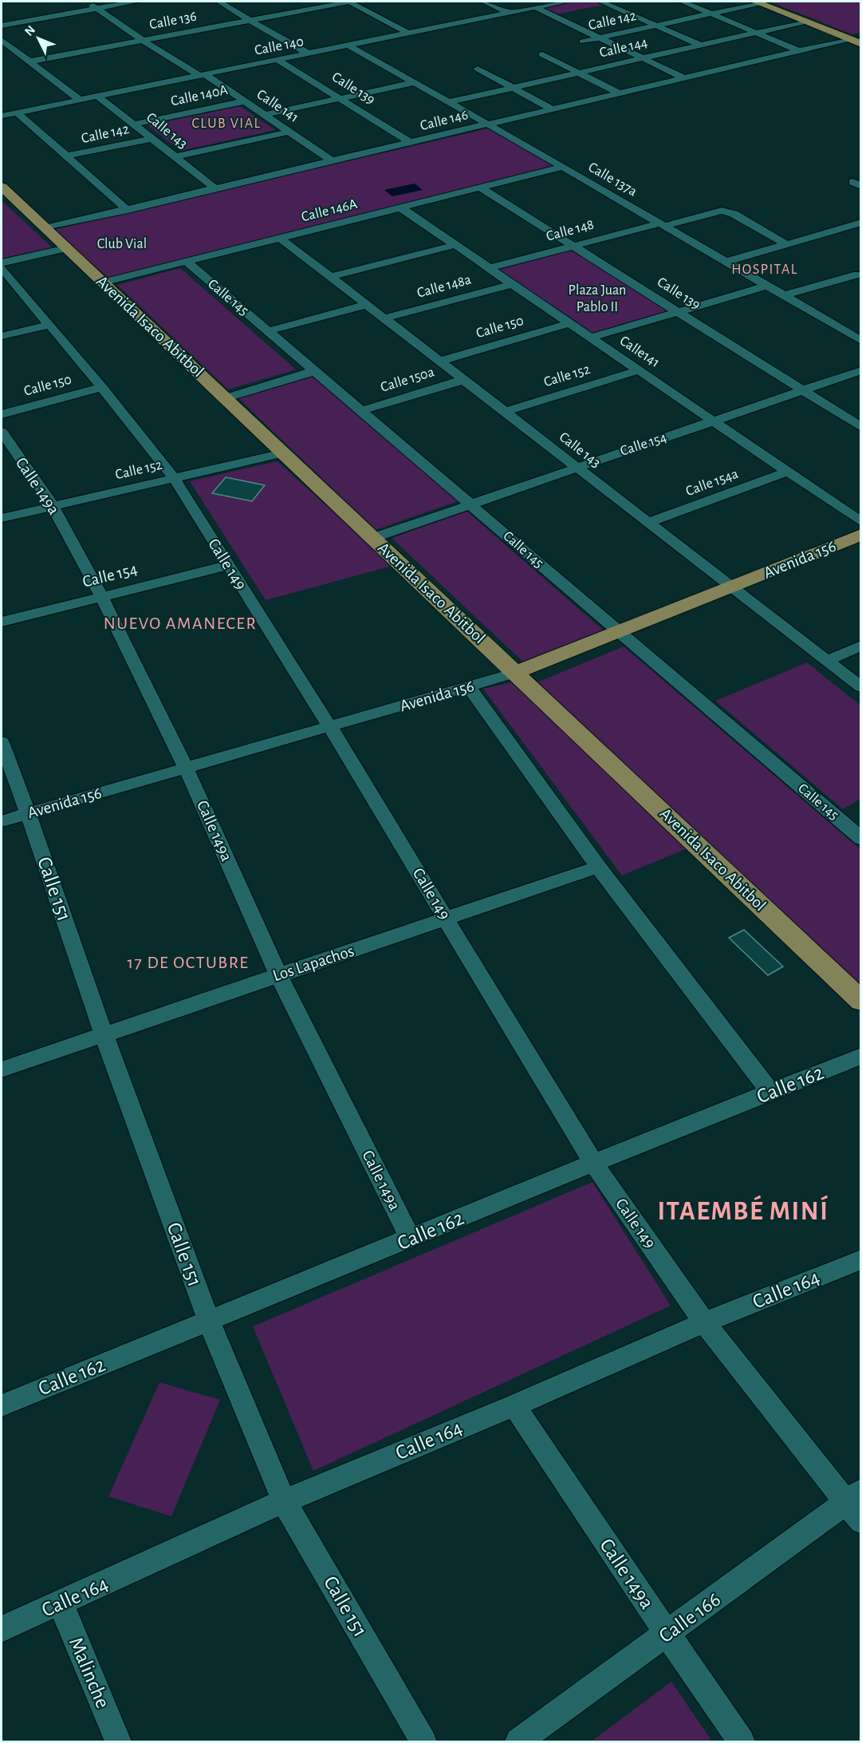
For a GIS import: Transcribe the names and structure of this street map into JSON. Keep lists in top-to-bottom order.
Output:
{
  "streets": {
    "main road": ["Avenida Isaco Abitbol", "Avenida 156"],
    "street": [
      "Calle 136",
      "Calle 142",
      "Calle 140",
      "Calle 144",
      "Calle 139",
      "Calle 140A",
      "Calle 141",
      "Calle 146",
      "Calle 143",
      "Calle 137a",
      "Calle 146A",
      "Calle 148",
      "Calle 148a",
      "Calle 145",
      "Calle 150",
      "Calle141",
      "Calle 152",
      "Calle 150a",
      "Calle 154",
      "Calle 154a",
      "Calle 149a",
      "Calle 149",
      "Calle 151",
      "Los Lapachos",
      "Calle 162",
      "Calle 164",
      "Calle 166",
      "Malinche"
    ]
  },
  "crossings": [
    ["Calle 136", "Calle 141"],
    ["Calle 142", "Calle 143"],
    ["Calle 140", "Calle 139"],
    ["Calle 140", "Calle 141"],
    ["Calle 140", "Calle 143"],
    ["Calle 140", "Calle 137a"],
    ["Calle 144", "Calle 137a"],
    ["Calle 139", "Calle 146"],
    ["Calle 139", "Calle 146A"],
    ["Calle 139", "Calle 148"],
    ["Calle 139", "Calle 154"],
    ["Calle 140A", "Calle 141"],
    ["Calle 140A", "Calle 143"],
    ["Calle 141", "Calle 146"],
    ["Calle 146", "Calle 143"],
    ["Calle 146", "Calle 137a"],
    ["Calle 146", "Avenida Isaco Abitbol"],
    ["Calle 143", "Calle 146A"],
    ["Calle 143", "Calle 148a"],
    ["Calle 143", "Calle 150"],
    ["Calle 143", "Calle 152"],
    ["Calle 143", "Calle 150a"],
    ["Calle 143", "Calle 154"],
    ["Calle 143", "Calle 154a"],
    ["Calle 143", "Avenida 156"],
    ["Calle 137a", "Calle 146A"],
    ["Calle 137a", "Calle 148"],
    ["Calle 146A", "Calle 145"],
    ["Calle 146A", "Avenida Isaco Abitbol"],
    ["Calle 146A", "Calle141"],
    ["Calle 148", "Calle141"],
    ["Calle 148a", "Calle141"],
    ["Calle 145", "Calle 150a"],
    ["Calle 145", "Calle 154"],
    ["Calle 145", "Avenida 156"],
    ["Avenida Isaco Abitbol", "Calle 152"],
    ["Avenida Isaco Abitbol", "Calle 154"],
    ["Avenida Isaco Abitbol", "Avenida 156"],
    ["Calle 150", "Calle141"],
    ["Calle 150", "Calle 149"],
    ["Calle141", "Calle 152"],
    ["Calle141", "Calle 154"],
    ["Calle141", "Calle 154a"],
    ["Calle 152", "Calle 149a"],
    ["Calle 152", "Calle 149"],
    ["Calle 154", "Calle 149a"],
    ["Calle 154", "Calle 149"],
    ["Calle 149a", "Avenida 156"],
    ["Calle 149a", "Los Lapachos"],
    ["Calle 149a", "Calle 162"],
    ["Calle 149a", "Calle 164"],
    ["Calle 149a", "Calle 166"],
    ["Avenida 156", "Calle 149"],
    ["Avenida 156", "Calle 151"],
    ["Calle 149", "Los Lapachos"],
    ["Calle 149", "Calle 162"],
    ["Calle 149", "Calle 164"],
    ["Calle 149", "Calle 166"],
    ["Calle 151", "Los Lapachos"],
    ["Calle 151", "Calle 162"],
    ["Calle 151", "Calle 164"],
    ["Calle 164", "Malinche"]
  ],
  "districts": [
    "CLUB VIAL",
    "HOSPITAL",
    "NUEVO AMANECER",
    "17 DE OCTUBRE",
    "ITAEMBÉ MINÍ"
  ],
  "parks": ["Club Vial", "Plaza Juan Pablo II"],
  "north": "top left"
}
